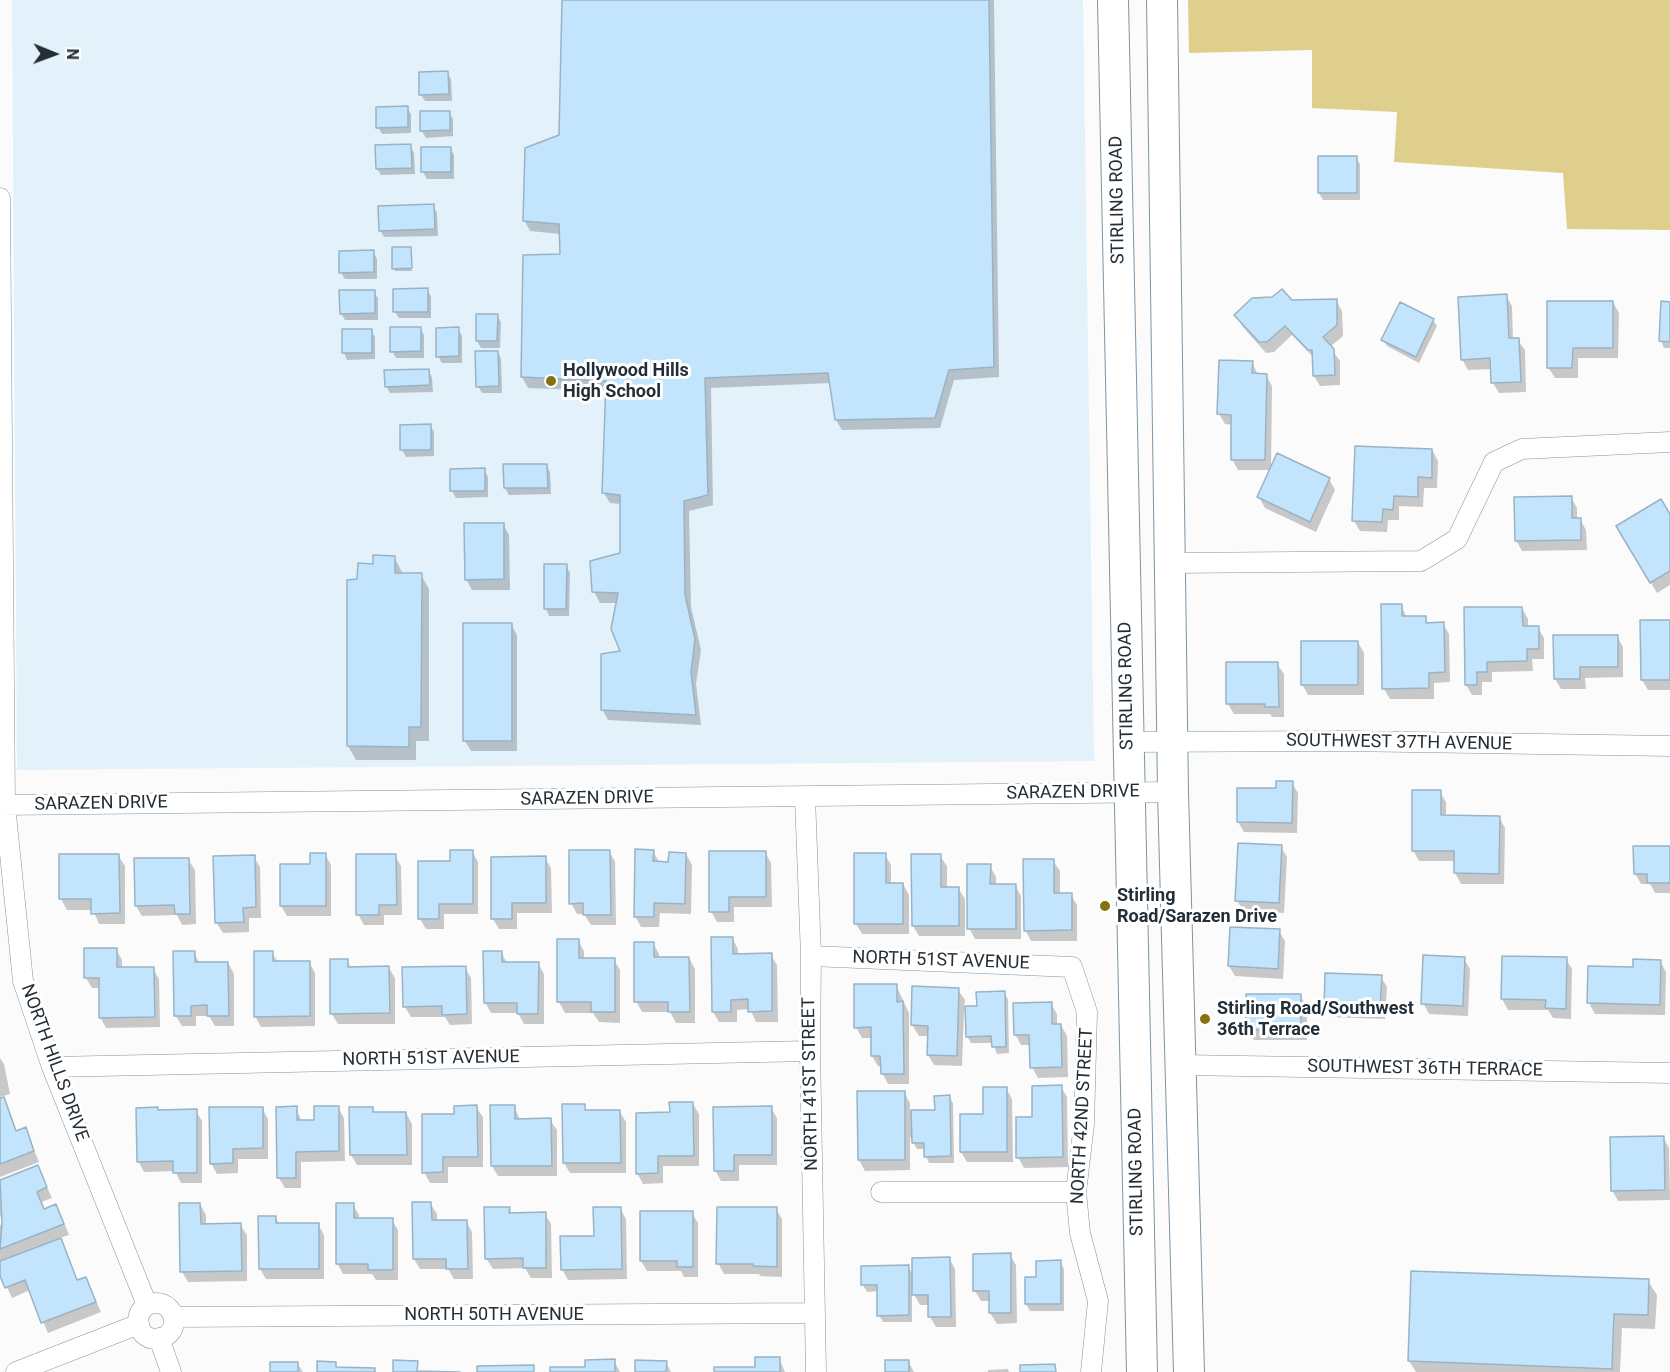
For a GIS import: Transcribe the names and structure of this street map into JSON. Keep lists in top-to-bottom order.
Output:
{
  "streets": {
    "main road": ["STIRLING ROAD"],
    "street": [
      "SOUTHWEST 37TH AVENUE",
      "SARAZEN DRIVE",
      "NORTH 51ST AVENUE",
      "NORTH HILLS DRIVE",
      "SOUTHWEST 36TH TERRACE",
      "NORTH 41ST STREET",
      "NORTH 42ND STREET",
      "NORTH 50TH AVENUE"
    ]
  },
  "crossings": [
    ["STIRLING ROAD", "SOUTHWEST 37TH AVENUE"],
    ["STIRLING ROAD", "SARAZEN DRIVE"],
    ["SARAZEN DRIVE", "NORTH HILLS DRIVE"],
    ["SARAZEN DRIVE", "NORTH 41ST STREET"],
    ["NORTH 51ST AVENUE", "NORTH HILLS DRIVE"],
    ["NORTH 51ST AVENUE", "NORTH 41ST STREET"],
    ["NORTH 51ST AVENUE", "NORTH 42ND STREET"],
    ["NORTH HILLS DRIVE", "NORTH 50TH AVENUE"],
    ["NORTH 41ST STREET", "NORTH 50TH AVENUE"]
  ],
  "places": ["Hollywood Hills High School", "Stirling Road/Sarazen Drive", "Stirling Road/Southwest 36th Terrace"],
  "north": "right"
}
